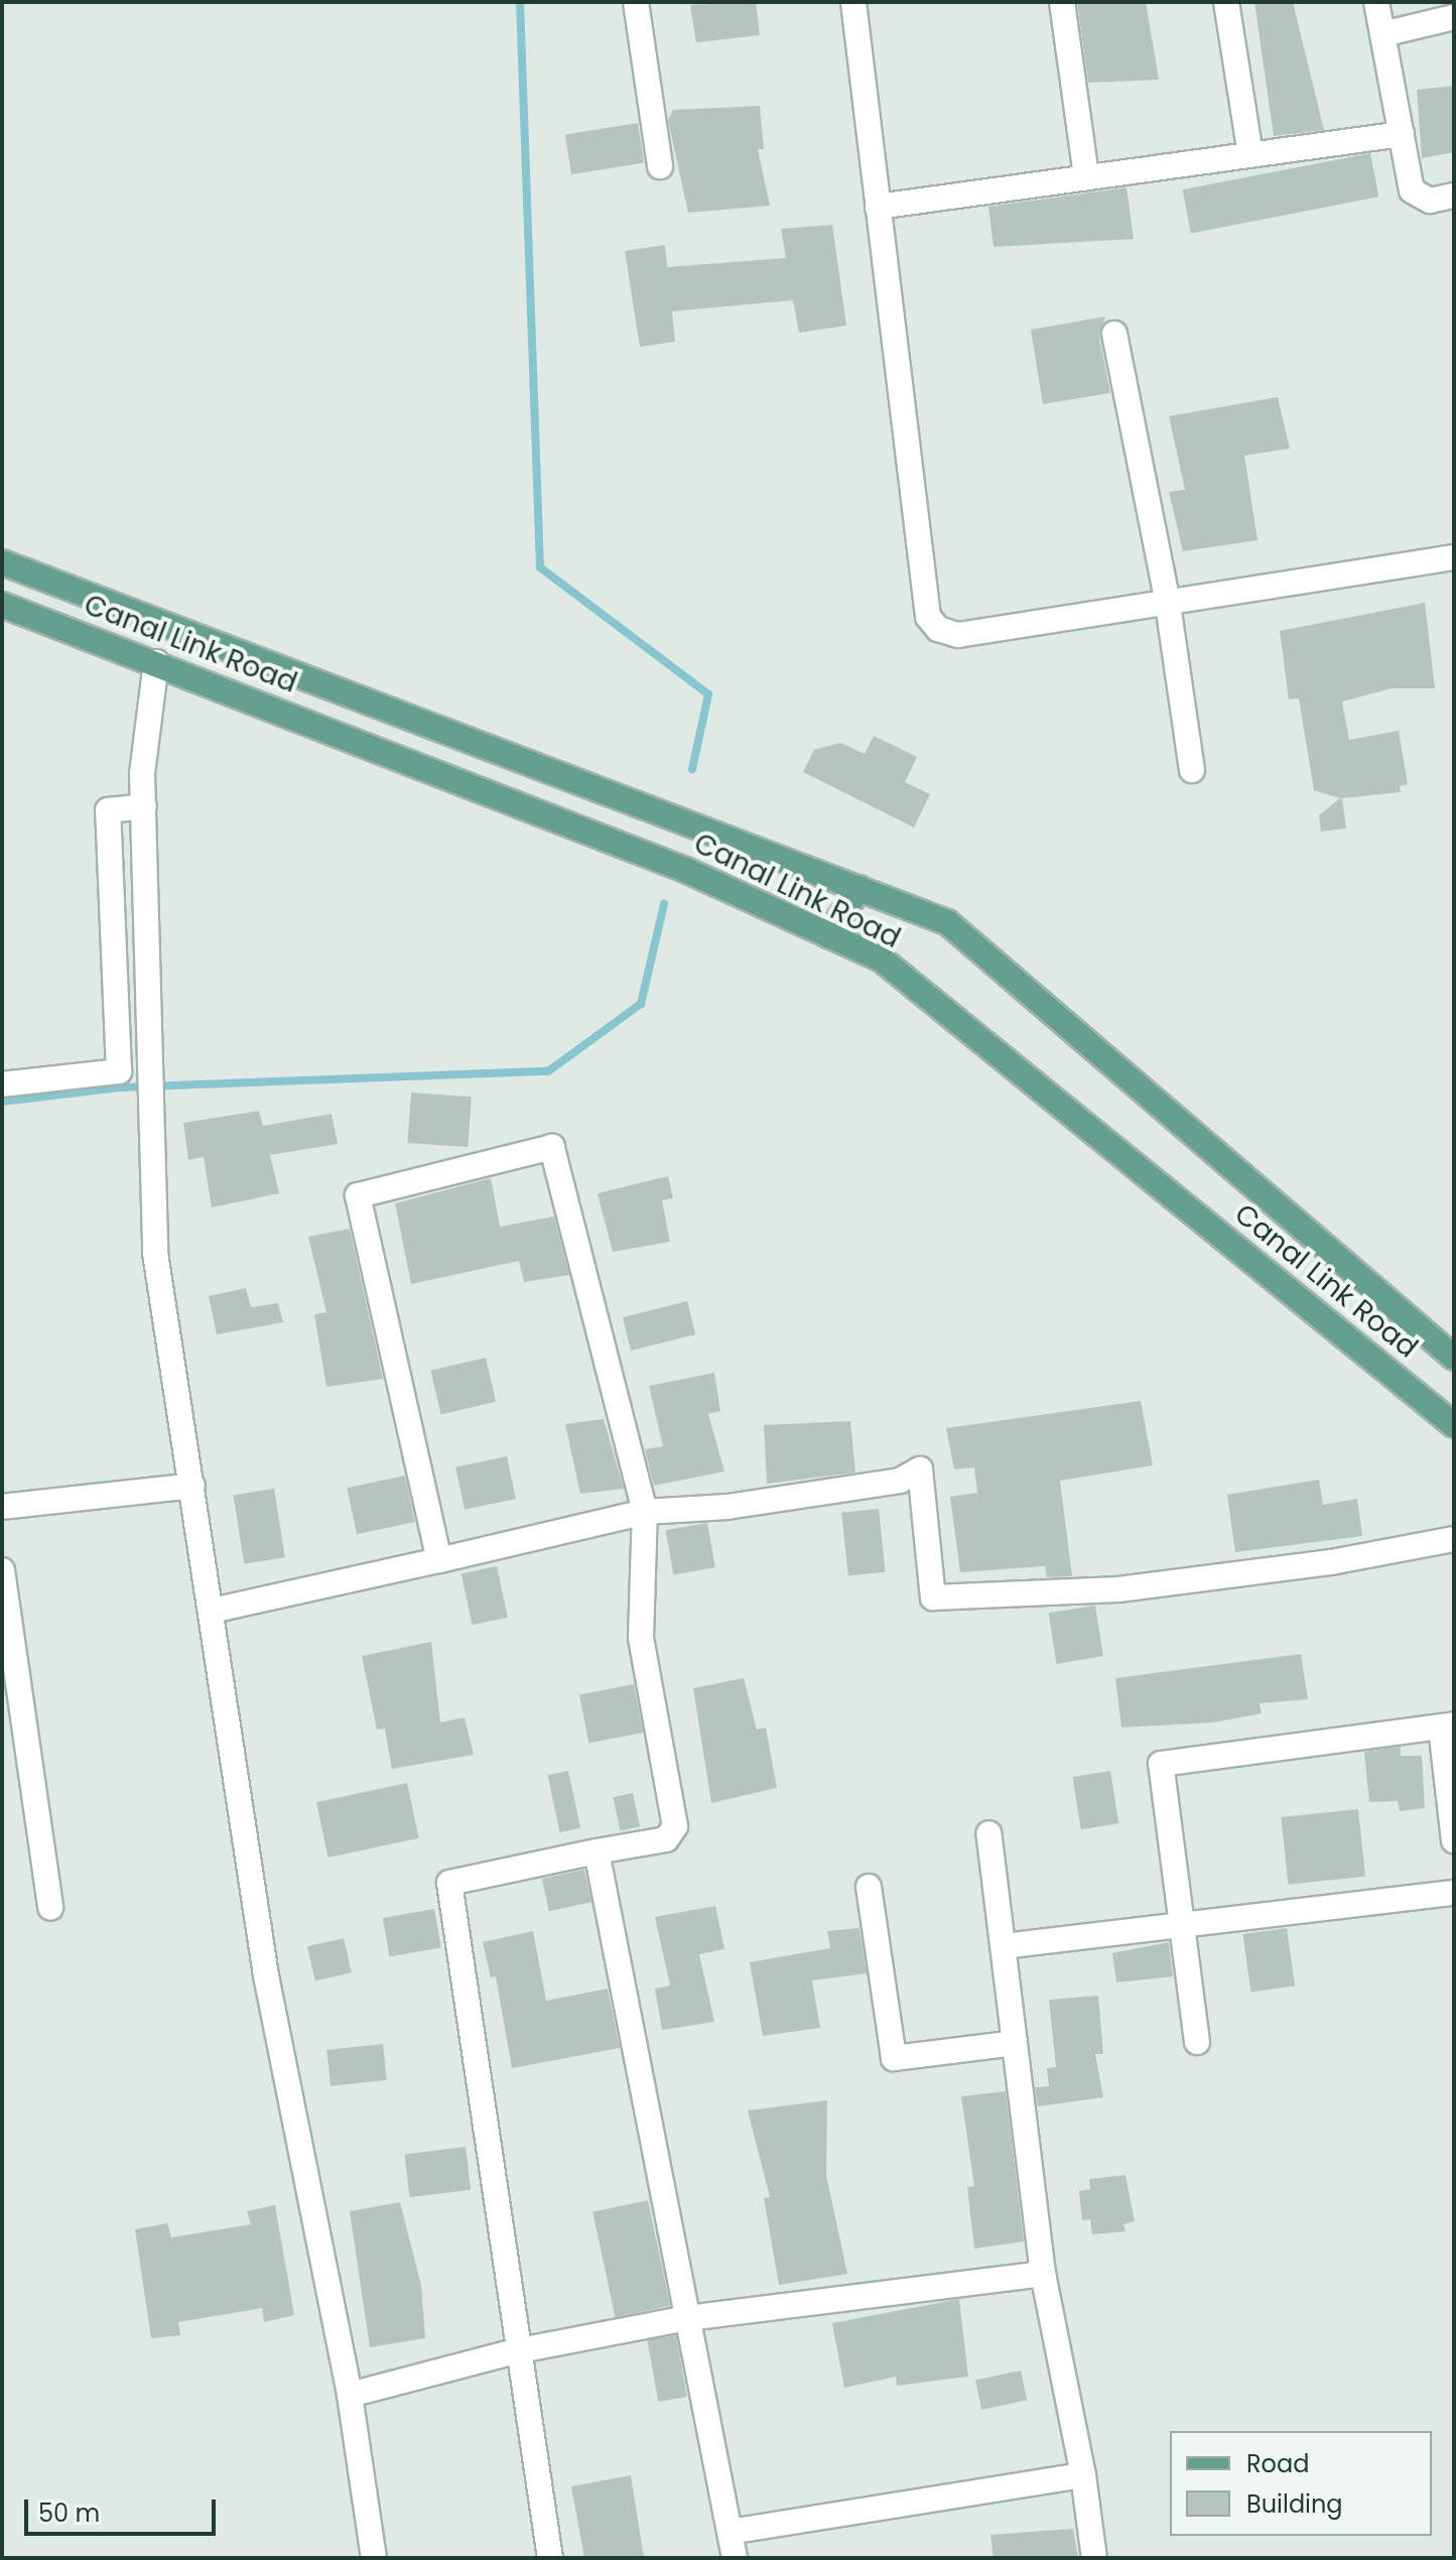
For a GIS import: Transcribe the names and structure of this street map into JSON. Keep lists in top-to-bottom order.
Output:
{
  "streets": {
    "main road": ["Canal Link Road"]
  },
  "legend": ["Road", "Building"],
  "scale_bar": "50 m"
}
